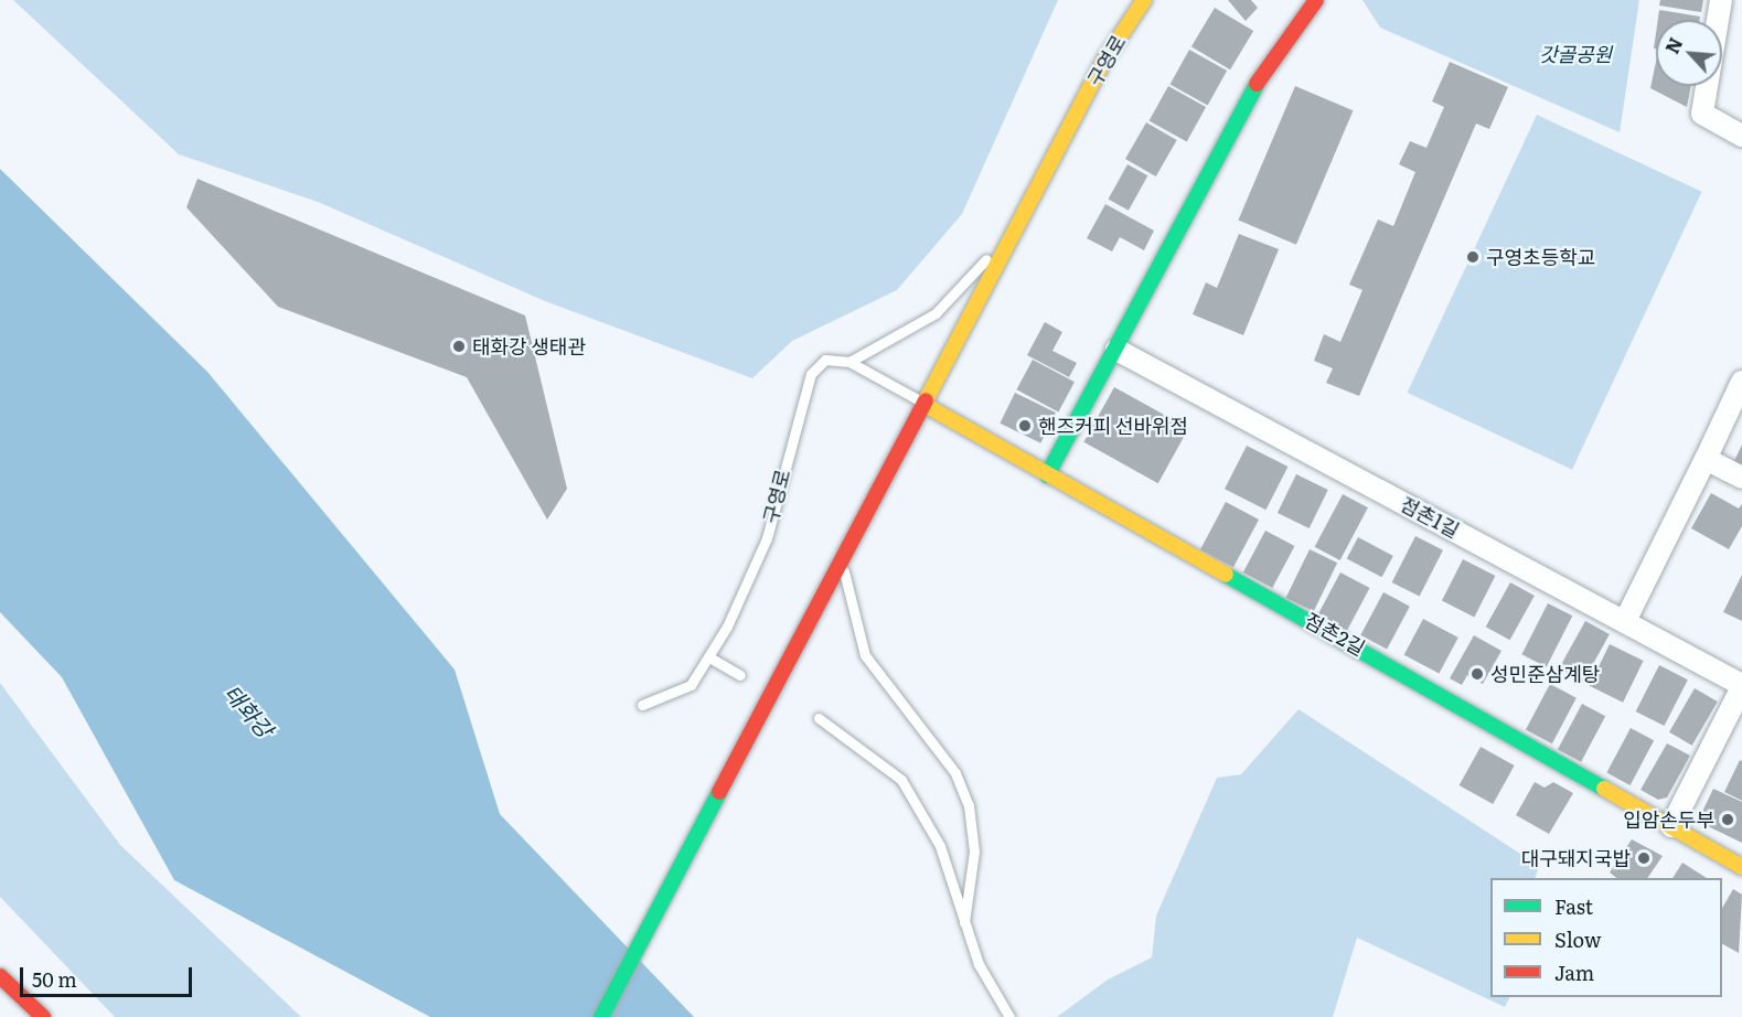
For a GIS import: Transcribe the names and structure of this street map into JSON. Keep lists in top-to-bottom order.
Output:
{
  "streets": {
    "street": ["구영로", "점촌1길", "점촌2길"]
  },
  "crossings": [
    ["구영로", "점촌2길"]
  ],
  "water": ["태화강"],
  "parks": ["갓골공원"],
  "places": [
    "구영초등학교",
    "태화강 생태관",
    "핸즈커피 선바위점",
    "성민준삼계탕",
    "입암손두부",
    "대구돼지국밥"
  ],
  "legend": ["Fast", "Slow", "Jam"],
  "scale_bar": "50 m",
  "north": "top left"
}
